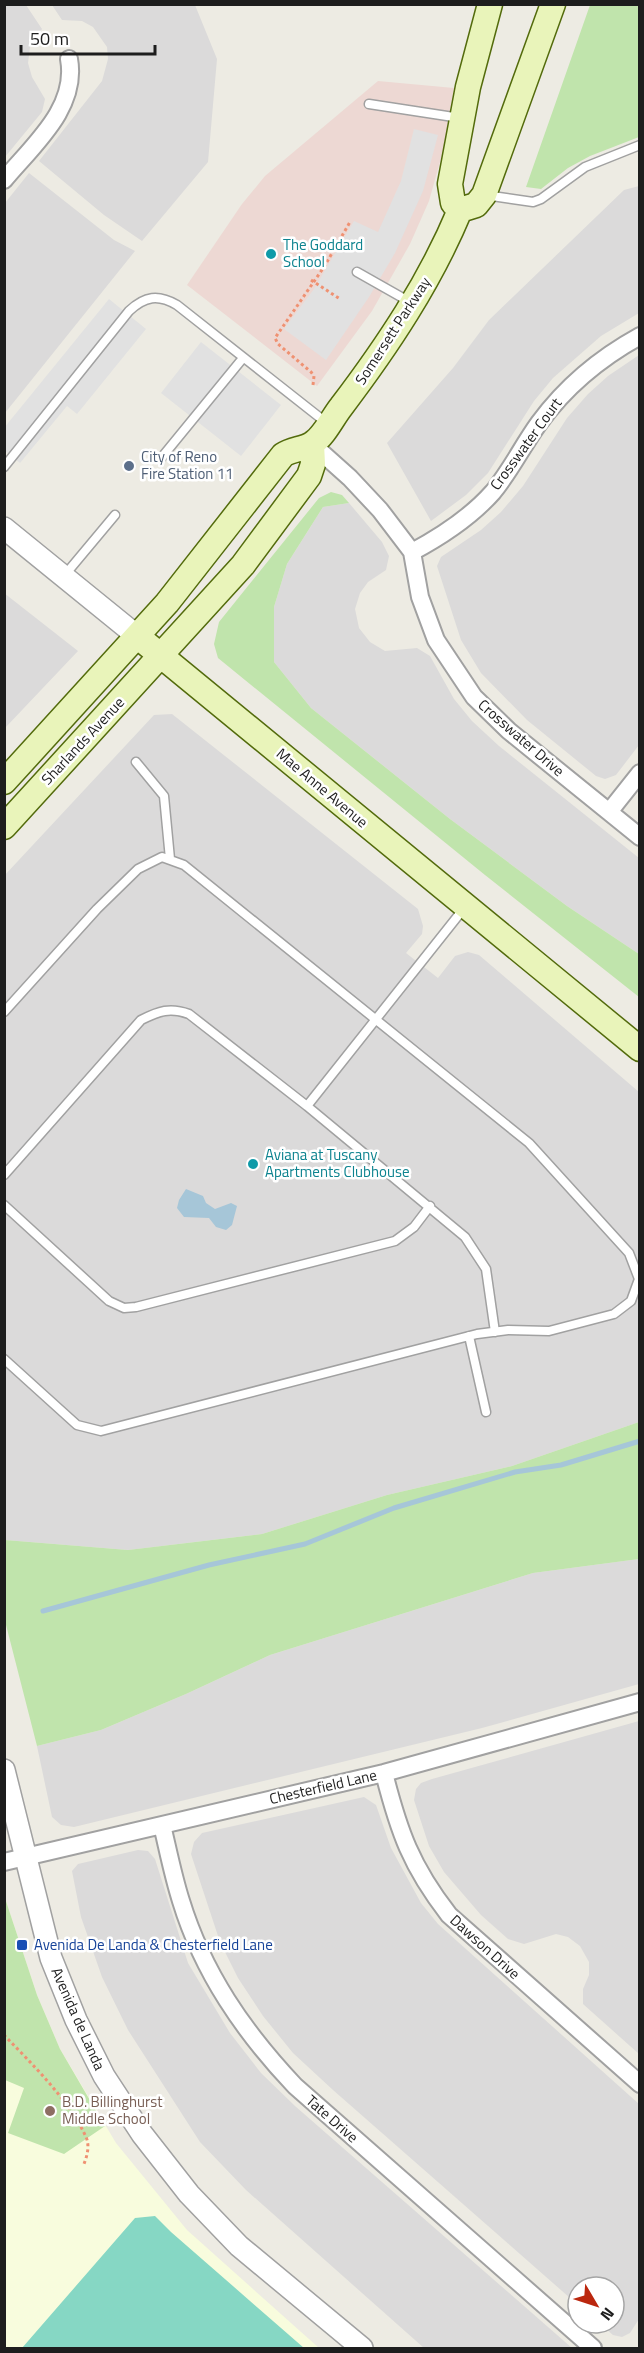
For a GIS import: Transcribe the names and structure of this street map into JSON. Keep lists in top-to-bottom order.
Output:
{
  "streets": {
    "main road": ["Somersett Parkway", "Sharlands Avenue", "Mae Anne Avenue"],
    "street": [
      "Crosswater Court",
      "Crosswater Drive",
      "Chesterfield Lane",
      "Dawson Drive",
      "Avenida de Landa",
      "Tate Drive"
    ]
  },
  "crossings": [
    ["Somersett Parkway", "Crosswater Drive"],
    ["Crosswater Court", "Crosswater Drive"],
    ["Sharlands Avenue", "Mae Anne Avenue"],
    ["Chesterfield Lane", "Dawson Drive"],
    ["Chesterfield Lane", "Avenida de Landa"],
    ["Chesterfield Lane", "Tate Drive"]
  ],
  "places": {
    "other": [
      "The Goddard School",
      "City of Reno Fire Station 11",
      "Aviana at Tuscany Apartments Clubhouse",
      "B.D. Billinghurst Middle School"
    ],
    "transit": ["Avenida De Landa & Chesterfield Lane"]
  },
  "scale_bar": "50 m",
  "north": "bottom right"
}
